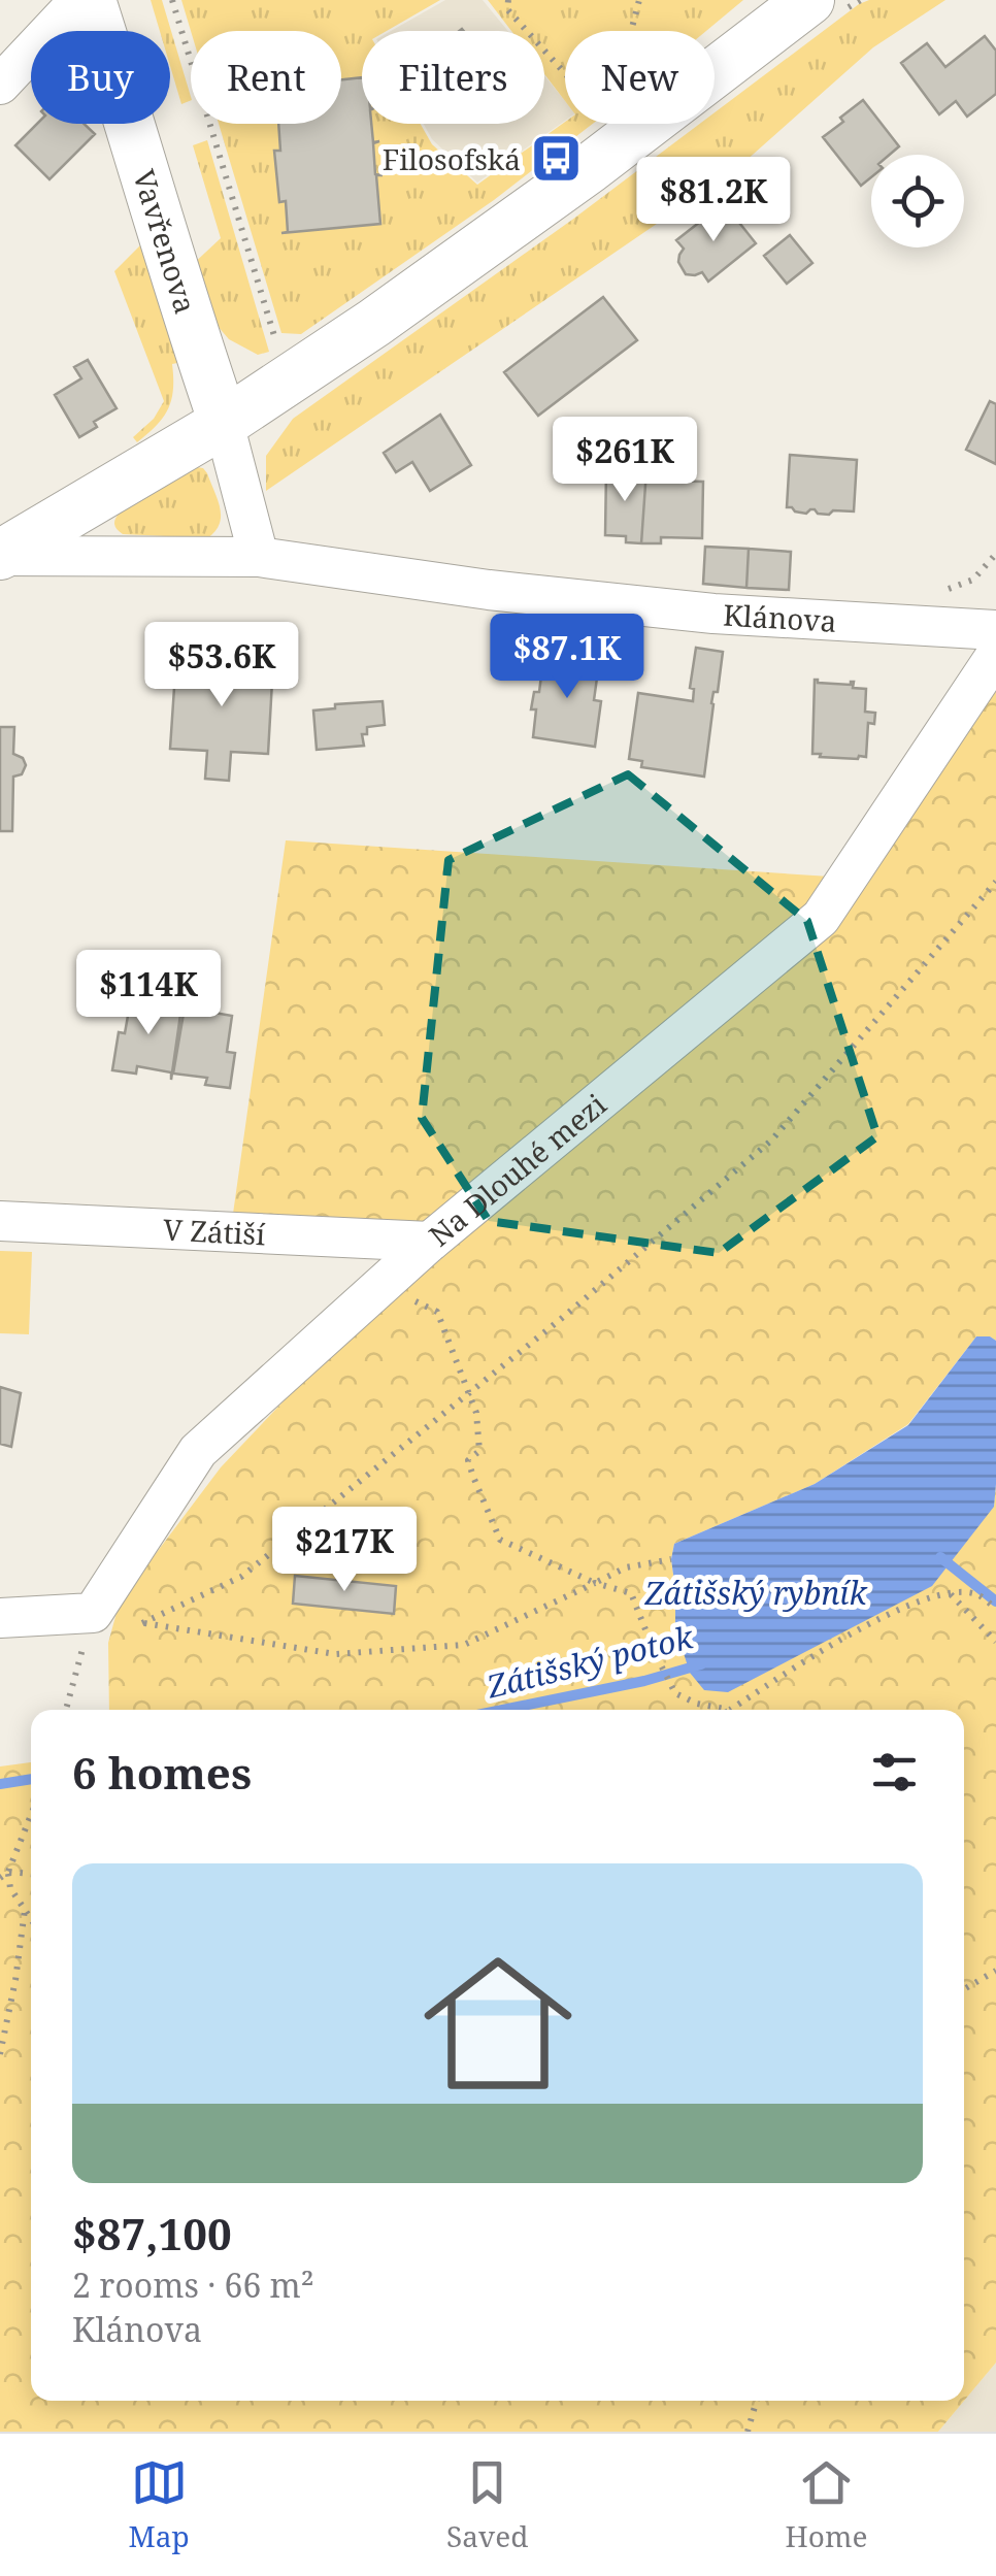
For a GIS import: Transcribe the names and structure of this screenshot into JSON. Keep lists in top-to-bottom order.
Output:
{
  "streets": {
    "street": [
      "Vavřenova",
      "Klánova",
      "Na Dlouhé mezi",
      "V Zátiší"
    ]
  },
  "crossings": [
    ["Vavřenova", "Klánova"],
    ["Na Dlouhé mezi", "V Zátiší"]
  ],
  "water": ["Zátišský rybník", "Zátišský potok"],
  "places": {
    "bus stop": ["Filosofská"]
  },
  "page": {
    "chip": [
      "Buy",
      "Rent",
      "Filters",
      "New"
    ],
    "price": [
      "$81.2K",
      "$261K",
      "$87.1K",
      "$53.6K",
      "$114K",
      "$217K"
    ],
    "heading": "6 homes",
    "list": [
      {
        "name": "$87,100",
        "note": "2 rooms · 66 m² · Klánova"
      }
    ],
    "tabs": ["Map", "Saved", "Home"]
  }
}
